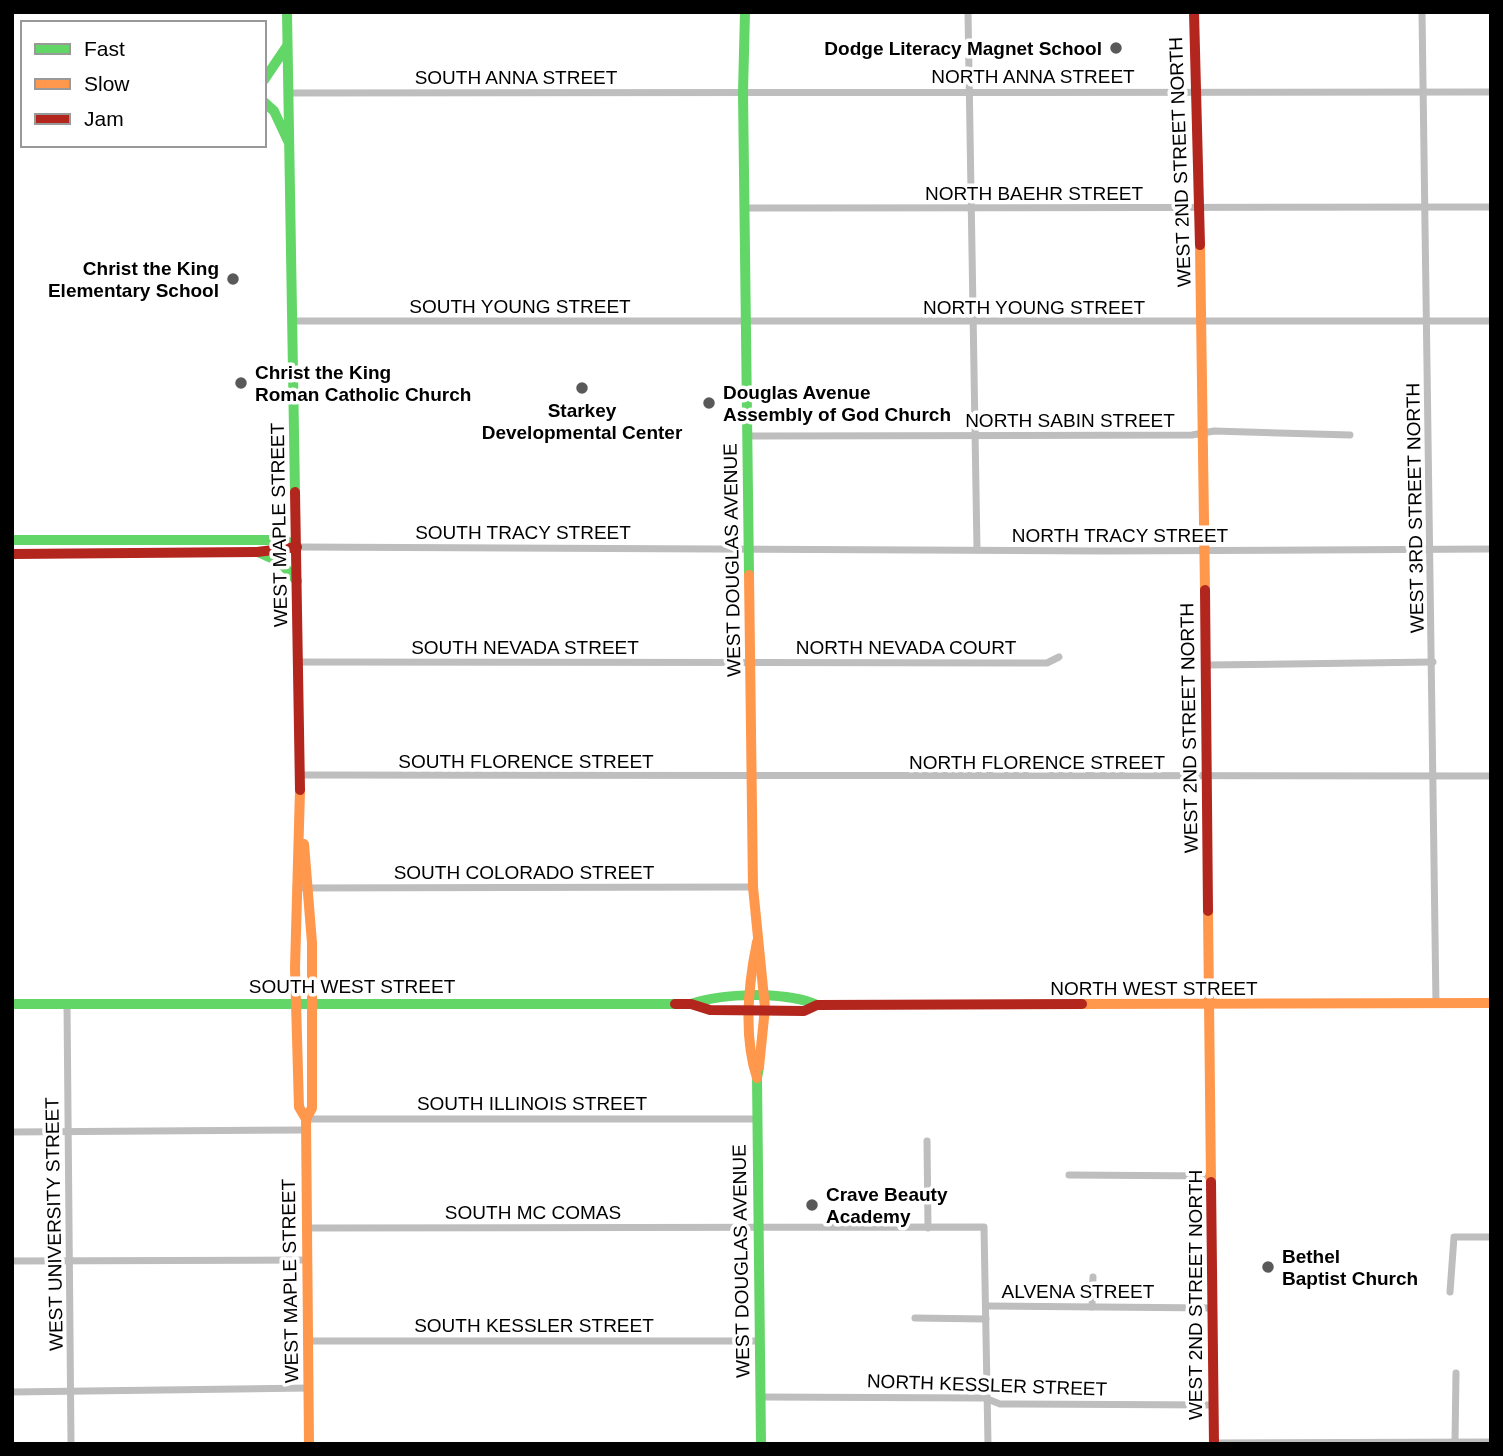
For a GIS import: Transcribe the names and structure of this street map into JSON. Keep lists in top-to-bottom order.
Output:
{
  "streets": {
    "street": [
      "NORTH ANNA STREET",
      "SOUTH ANNA STREET",
      "WEST 2ND STREET NORTH",
      "NORTH BAEHR STREET",
      "SOUTH YOUNG STREET",
      "NORTH YOUNG STREET",
      "NORTH SABIN STREET",
      "WEST 3RD STREET NORTH",
      "WEST MAPLE STREET",
      "SOUTH TRACY STREET",
      "NORTH TRACY STREET",
      "WEST DOUGLAS AVENUE",
      "SOUTH NEVADA STREET",
      "NORTH NEVADA COURT",
      "SOUTH FLORENCE STREET",
      "NORTH FLORENCE STREET",
      "SOUTH COLORADO STREET",
      "SOUTH WEST STREET",
      "NORTH WEST STREET",
      "SOUTH ILLINOIS STREET",
      "SOUTH MC COMAS",
      "WEST UNIVERSITY STREET",
      "ALVENA STREET",
      "SOUTH KESSLER STREET",
      "NORTH KESSLER STREET"
    ]
  },
  "crossings": [
    ["NORTH ANNA STREET", "SOUTH ANNA STREET"],
    ["NORTH ANNA STREET", "WEST 2ND STREET NORTH"],
    ["NORTH ANNA STREET", "WEST 3RD STREET NORTH"],
    ["NORTH ANNA STREET", "WEST DOUGLAS AVENUE"],
    ["SOUTH ANNA STREET", "WEST MAPLE STREET"],
    ["SOUTH ANNA STREET", "WEST DOUGLAS AVENUE"],
    ["WEST 2ND STREET NORTH", "NORTH BAEHR STREET"],
    ["WEST 2ND STREET NORTH", "NORTH YOUNG STREET"],
    ["WEST 2ND STREET NORTH", "NORTH SABIN STREET"],
    ["WEST 2ND STREET NORTH", "NORTH TRACY STREET"],
    ["WEST 2ND STREET NORTH", "NORTH FLORENCE STREET"],
    ["WEST 2ND STREET NORTH", "NORTH WEST STREET"],
    ["WEST 2ND STREET NORTH", "ALVENA STREET"],
    ["WEST 2ND STREET NORTH", "NORTH KESSLER STREET"],
    ["NORTH BAEHR STREET", "WEST 3RD STREET NORTH"],
    ["NORTH BAEHR STREET", "WEST DOUGLAS AVENUE"],
    ["SOUTH YOUNG STREET", "NORTH YOUNG STREET"],
    ["SOUTH YOUNG STREET", "WEST MAPLE STREET"],
    ["SOUTH YOUNG STREET", "WEST DOUGLAS AVENUE"],
    ["NORTH YOUNG STREET", "WEST 3RD STREET NORTH"],
    ["NORTH YOUNG STREET", "WEST DOUGLAS AVENUE"],
    ["NORTH SABIN STREET", "WEST DOUGLAS AVENUE"],
    ["WEST 3RD STREET NORTH", "NORTH TRACY STREET"],
    ["WEST 3RD STREET NORTH", "NORTH FLORENCE STREET"],
    ["WEST 3RD STREET NORTH", "NORTH WEST STREET"],
    ["WEST MAPLE STREET", "SOUTH TRACY STREET"],
    ["WEST MAPLE STREET", "SOUTH NEVADA STREET"],
    ["WEST MAPLE STREET", "SOUTH FLORENCE STREET"],
    ["WEST MAPLE STREET", "SOUTH COLORADO STREET"],
    ["WEST MAPLE STREET", "SOUTH WEST STREET"],
    ["WEST MAPLE STREET", "SOUTH ILLINOIS STREET"],
    ["WEST MAPLE STREET", "SOUTH MC COMAS"],
    ["WEST MAPLE STREET", "SOUTH KESSLER STREET"],
    ["SOUTH TRACY STREET", "NORTH TRACY STREET"],
    ["SOUTH TRACY STREET", "WEST DOUGLAS AVENUE"],
    ["NORTH TRACY STREET", "WEST DOUGLAS AVENUE"],
    ["WEST DOUGLAS AVENUE", "SOUTH NEVADA STREET"],
    ["WEST DOUGLAS AVENUE", "NORTH NEVADA COURT"],
    ["WEST DOUGLAS AVENUE", "SOUTH FLORENCE STREET"],
    ["WEST DOUGLAS AVENUE", "NORTH FLORENCE STREET"],
    ["WEST DOUGLAS AVENUE", "SOUTH COLORADO STREET"],
    ["WEST DOUGLAS AVENUE", "SOUTH WEST STREET"],
    ["WEST DOUGLAS AVENUE", "NORTH WEST STREET"],
    ["WEST DOUGLAS AVENUE", "SOUTH ILLINOIS STREET"],
    ["WEST DOUGLAS AVENUE", "SOUTH MC COMAS"],
    ["WEST DOUGLAS AVENUE", "SOUTH KESSLER STREET"],
    ["WEST DOUGLAS AVENUE", "NORTH KESSLER STREET"],
    ["SOUTH NEVADA STREET", "NORTH NEVADA COURT"],
    ["SOUTH FLORENCE STREET", "NORTH FLORENCE STREET"],
    ["SOUTH WEST STREET", "NORTH WEST STREET"],
    ["SOUTH WEST STREET", "WEST UNIVERSITY STREET"],
    ["SOUTH ILLINOIS STREET", "WEST UNIVERSITY STREET"],
    ["SOUTH MC COMAS", "ALVENA STREET"]
  ],
  "places": [
    "Dodge Literacy Magnet School",
    "Christ the King Elementary School",
    "Christ the King Roman Catholic Church",
    "Starkey Developmental Center",
    "Douglas Avenue Assembly of God Church",
    "Crave Beauty Academy",
    "Bethel Baptist Church"
  ],
  "legend": ["Fast", "Slow", "Jam"]
}
